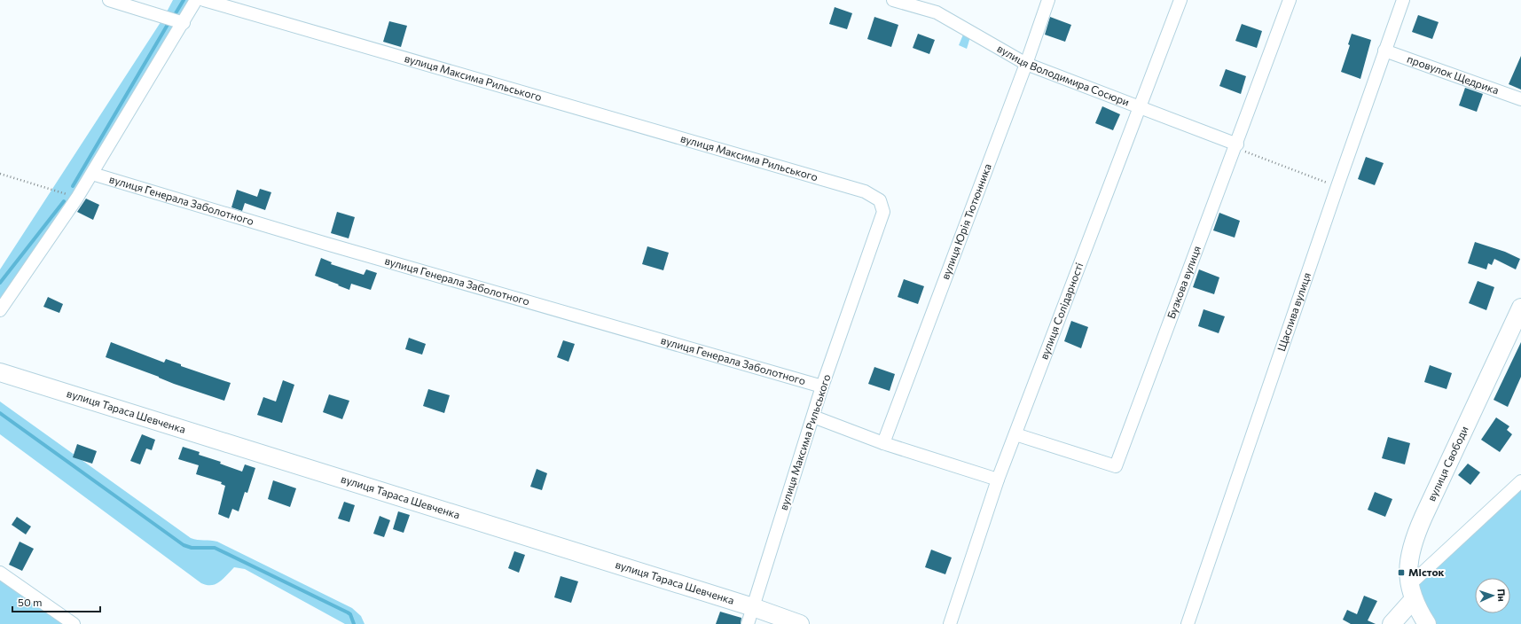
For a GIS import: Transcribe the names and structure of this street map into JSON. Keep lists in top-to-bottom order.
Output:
{
  "streets": {
    "street": [
      "вулиця Володимира Сосюри",
      "провулок Щедрика",
      "вулиця Максима Рильського",
      "вулиця Генерала Заболотного",
      "вулиця Юрія Тютюнника",
      "Бузкова вулиця",
      "вулиця Солідарності",
      "Щаслива вулиця",
      "вулиця Тараса Шевченка",
      "вулиця Свободи"
    ]
  },
  "crossings": [
    ["вулиця Володимира Сосюри", "вулиця Юрія Тютюнника"],
    ["вулиця Володимира Сосюри", "Бузкова вулиця"],
    ["вулиця Володимира Сосюри", "вулиця Солідарності"],
    ["провулок Щедрика", "Щаслива вулиця"],
    ["вулиця Максима Рильського", "вулиця Генерала Заболотного"],
    ["вулиця Максима Рильського", "вулиця Тараса Шевченка"],
    ["Бузкова вулиця", "вулиця Солідарності"]
  ],
  "places": {
    "transit": ["Місток"]
  },
  "scale_bar": "50 m",
  "north": "right"
}
